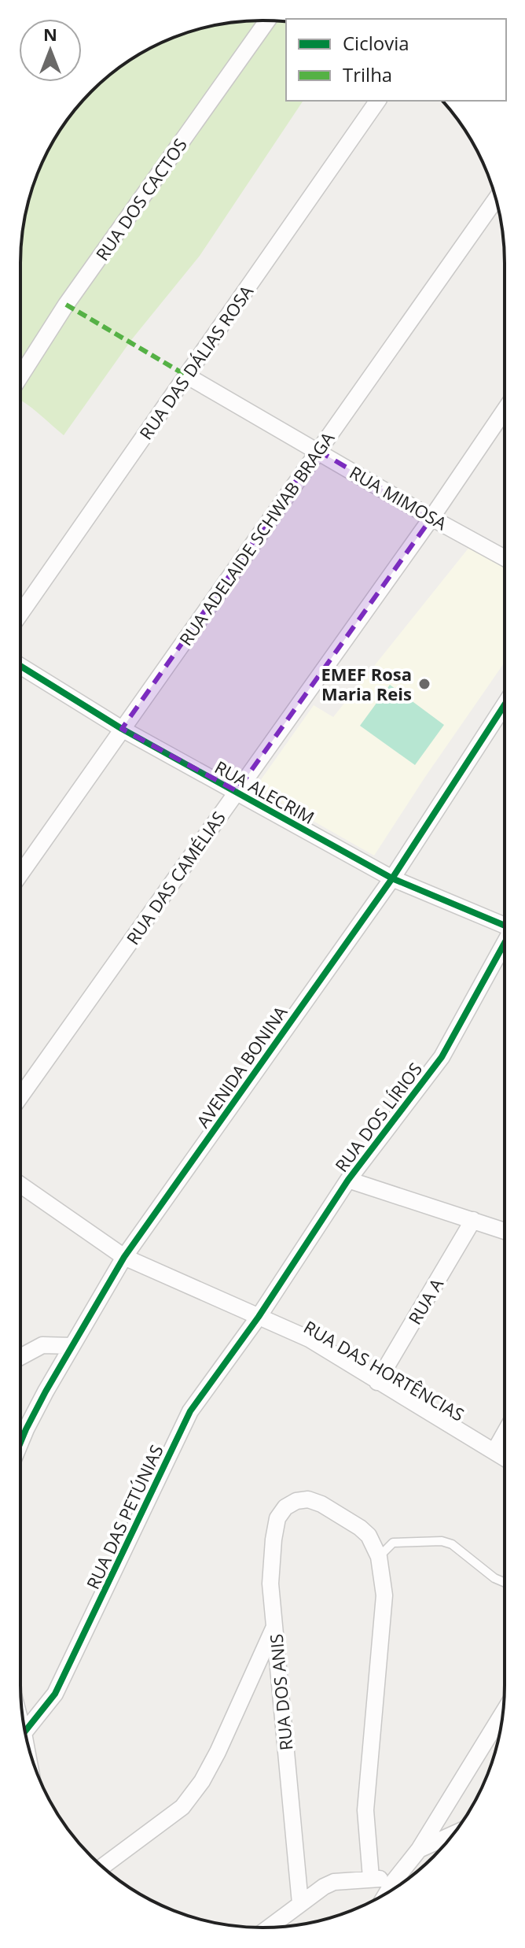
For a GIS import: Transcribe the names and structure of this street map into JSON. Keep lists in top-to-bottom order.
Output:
{
  "streets": {
    "street": [
      "RUA DOS CACTOS",
      "RUA DAS DÁLIAS ROSA",
      "RUA MIMOSA",
      "RUA ADELAIDE SCHWAB BRAGA",
      "RUA ALECRIM",
      "RUA DAS CAMÉLIAS",
      "AVENIDA BONINA",
      "RUA DOS LÍRIOS",
      "RUA A",
      "RUA DAS HORTÊNCIAS",
      "RUA DAS PETÚNIAS",
      "RUA DOS ANIS"
    ]
  },
  "crossings": [
    ["RUA DAS DÁLIAS ROSA", "RUA MIMOSA"],
    ["RUA MIMOSA", "RUA ADELAIDE SCHWAB BRAGA"],
    ["RUA MIMOSA", "RUA DAS CAMÉLIAS"],
    ["RUA ADELAIDE SCHWAB BRAGA", "RUA ALECRIM"],
    ["RUA ALECRIM", "RUA DAS CAMÉLIAS"],
    ["RUA ALECRIM", "AVENIDA BONINA"],
    ["AVENIDA BONINA", "RUA DAS HORTÊNCIAS"],
    ["RUA DOS LÍRIOS", "RUA DAS HORTÊNCIAS"],
    ["RUA DOS LÍRIOS", "RUA DAS PETÚNIAS"],
    ["RUA A", "RUA DAS HORTÊNCIAS"],
    ["RUA DAS HORTÊNCIAS", "RUA DAS PETÚNIAS"]
  ],
  "places": ["EMEF Rosa Maria Reis"],
  "legend": ["Ciclovia", "Trilha"],
  "north": "top"
}
